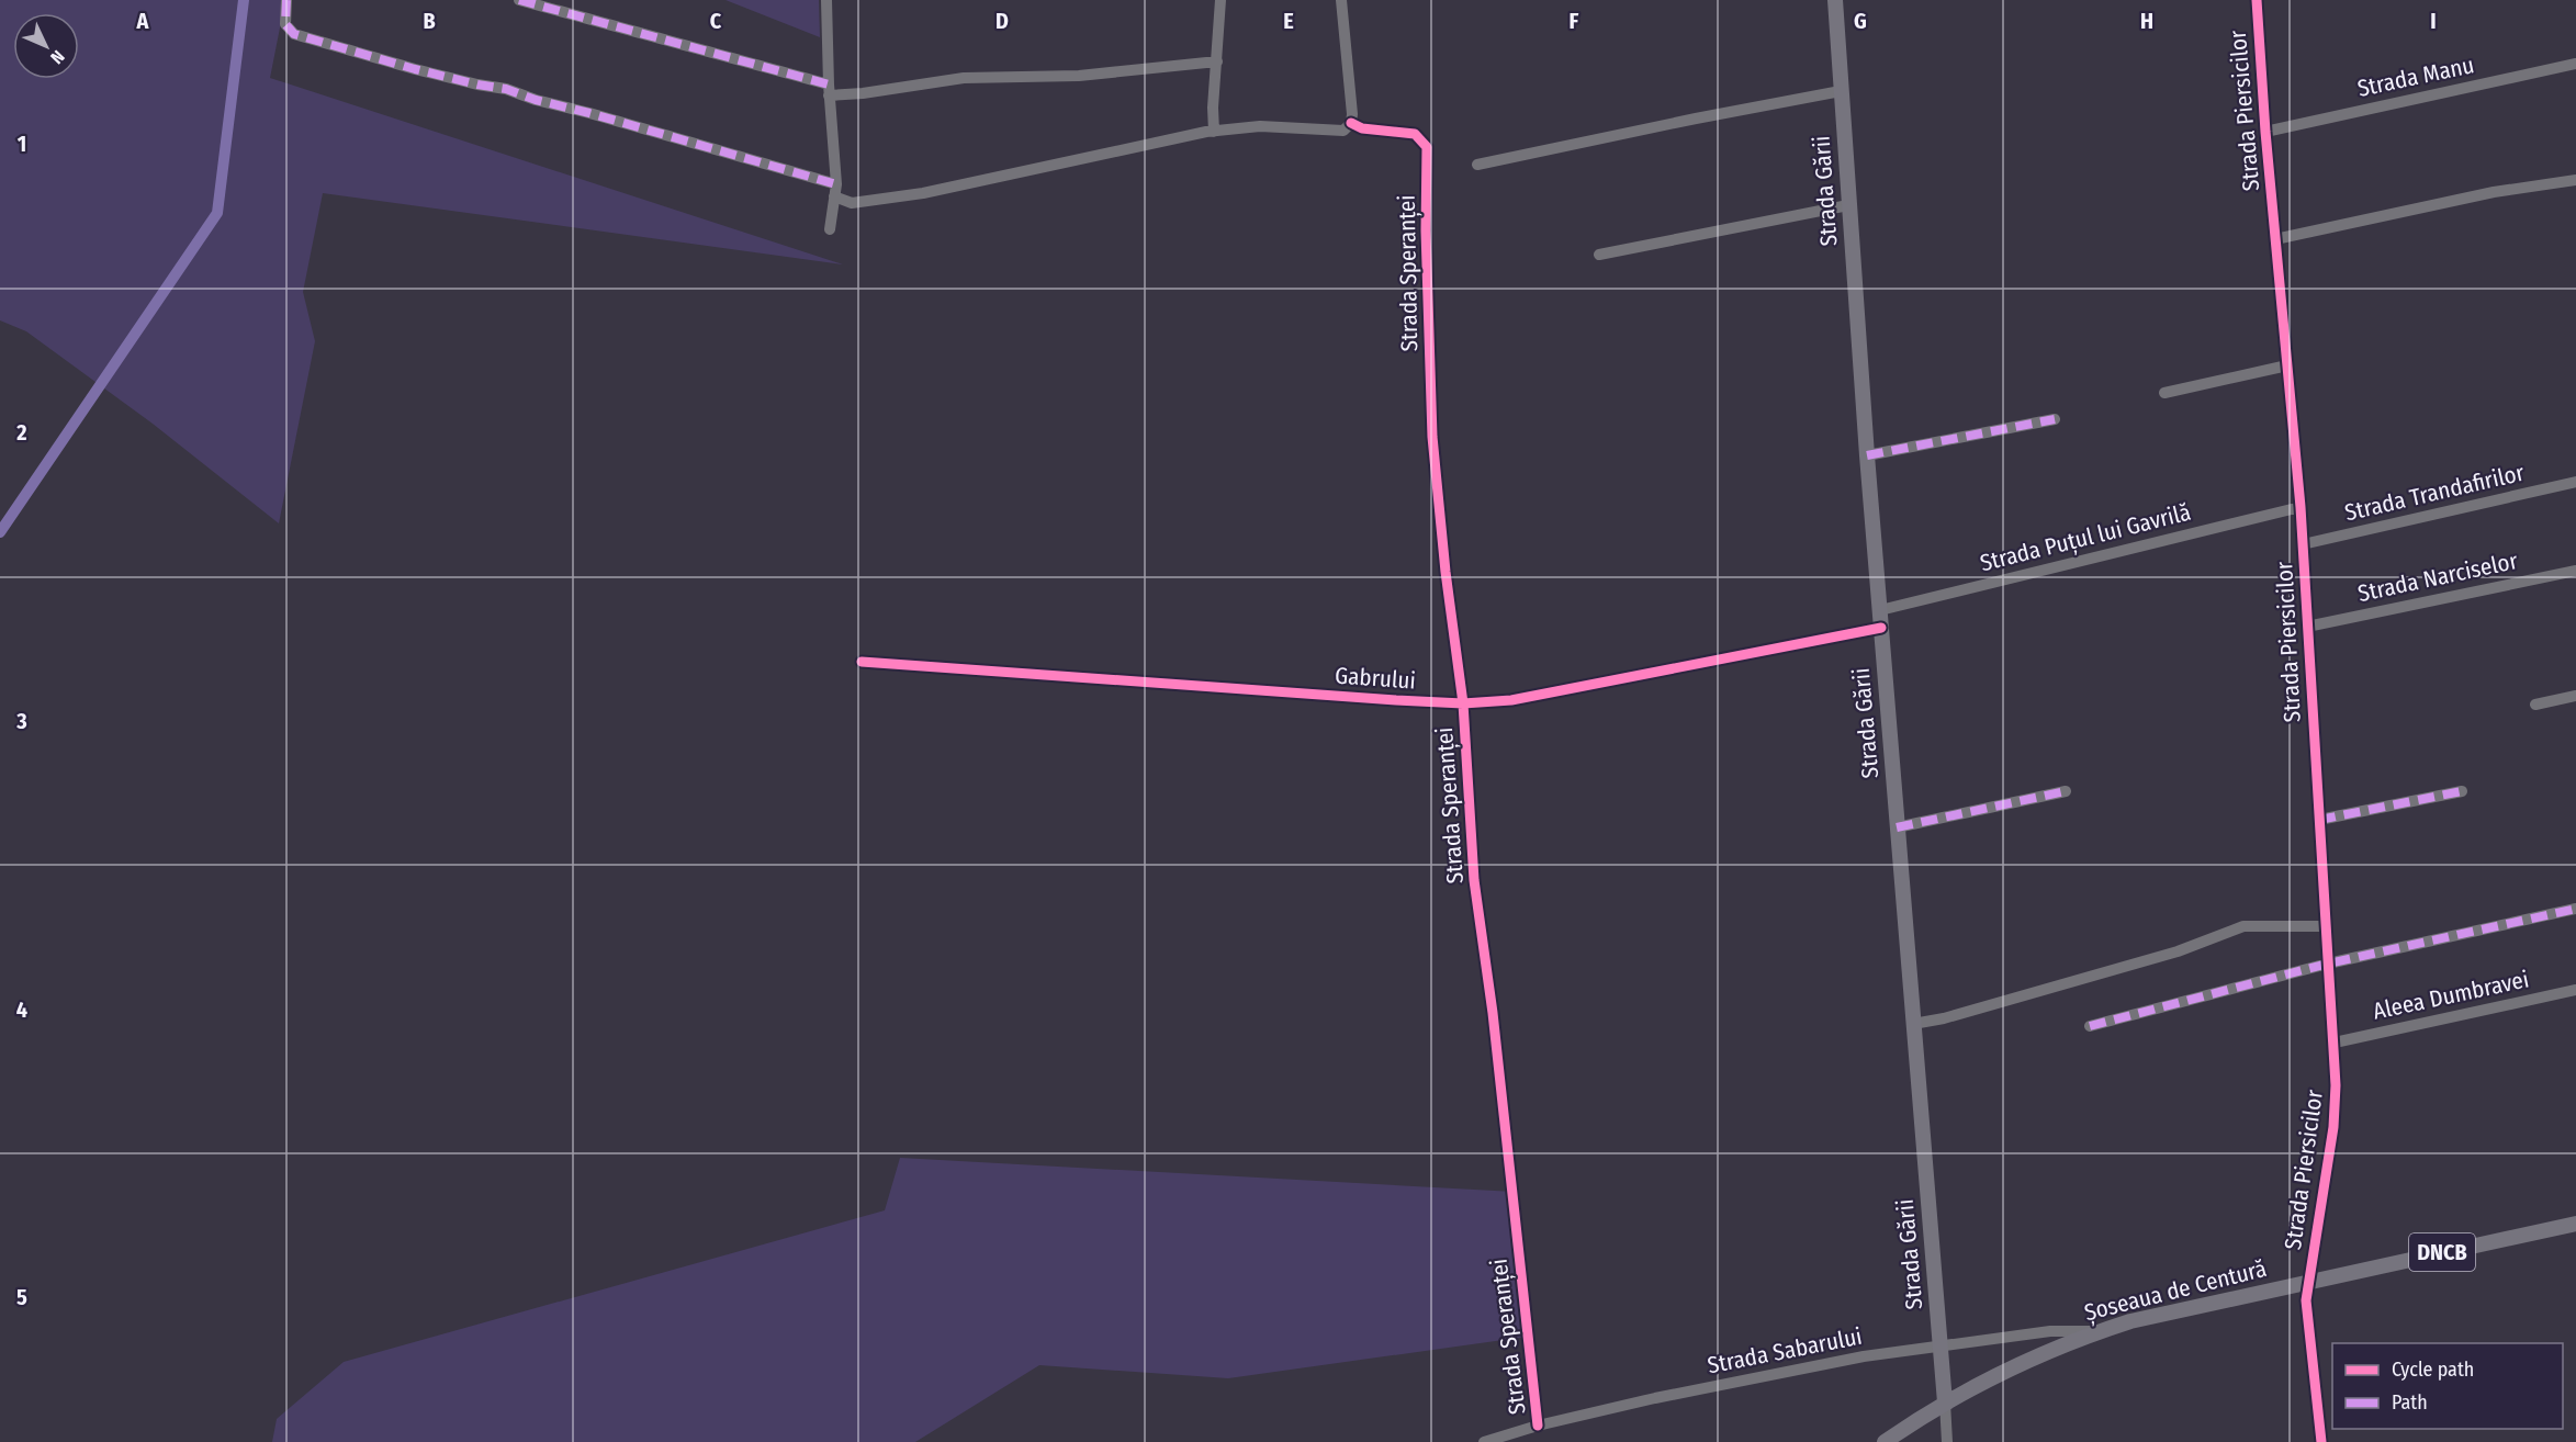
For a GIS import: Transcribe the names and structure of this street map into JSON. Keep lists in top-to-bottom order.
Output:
{
  "streets": {
    "main road": ["Strada Gării", "DNCB", "Șoseaua de Centură"],
    "street": [
      "Strada Manu",
      "Strada Piersicilor",
      "Strada Speranței",
      "Strada Trandafirilor",
      "Strada Puțul lui Gavrilă",
      "Strada Narciselor",
      "Gabrului",
      "Aleea Dumbravei",
      "Strada Sabarului"
    ]
  },
  "crossings": [
    ["Strada Manu", "Strada Piersicilor"],
    ["Strada Piersicilor", "Strada Trandafirilor"],
    ["Strada Piersicilor", "Strada Puțul lui Gavrilă"],
    ["Strada Piersicilor", "Strada Narciselor"],
    ["Strada Piersicilor", "Aleea Dumbravei"],
    ["Strada Piersicilor", "Șoseaua de Centură"],
    ["Strada Gării", "Strada Puțul lui Gavrilă"],
    ["Strada Gării", "Gabrului"],
    ["Strada Gării", "Șoseaua de Centură"],
    ["Strada Gării", "Strada Sabarului"],
    ["Strada Speranței", "Gabrului"],
    ["Strada Speranței", "Strada Sabarului"],
    ["Șoseaua de Centură", "Strada Sabarului"]
  ],
  "legend": ["Cycle path", "Path"],
  "north": "bottom right",
  "grid": {
    "columns": [
      "A",
      "B",
      "C",
      "D",
      "E",
      "F",
      "G",
      "H",
      "I"
    ],
    "rows": [
      "1",
      "2",
      "3",
      "4",
      "5"
    ]
  }
}
